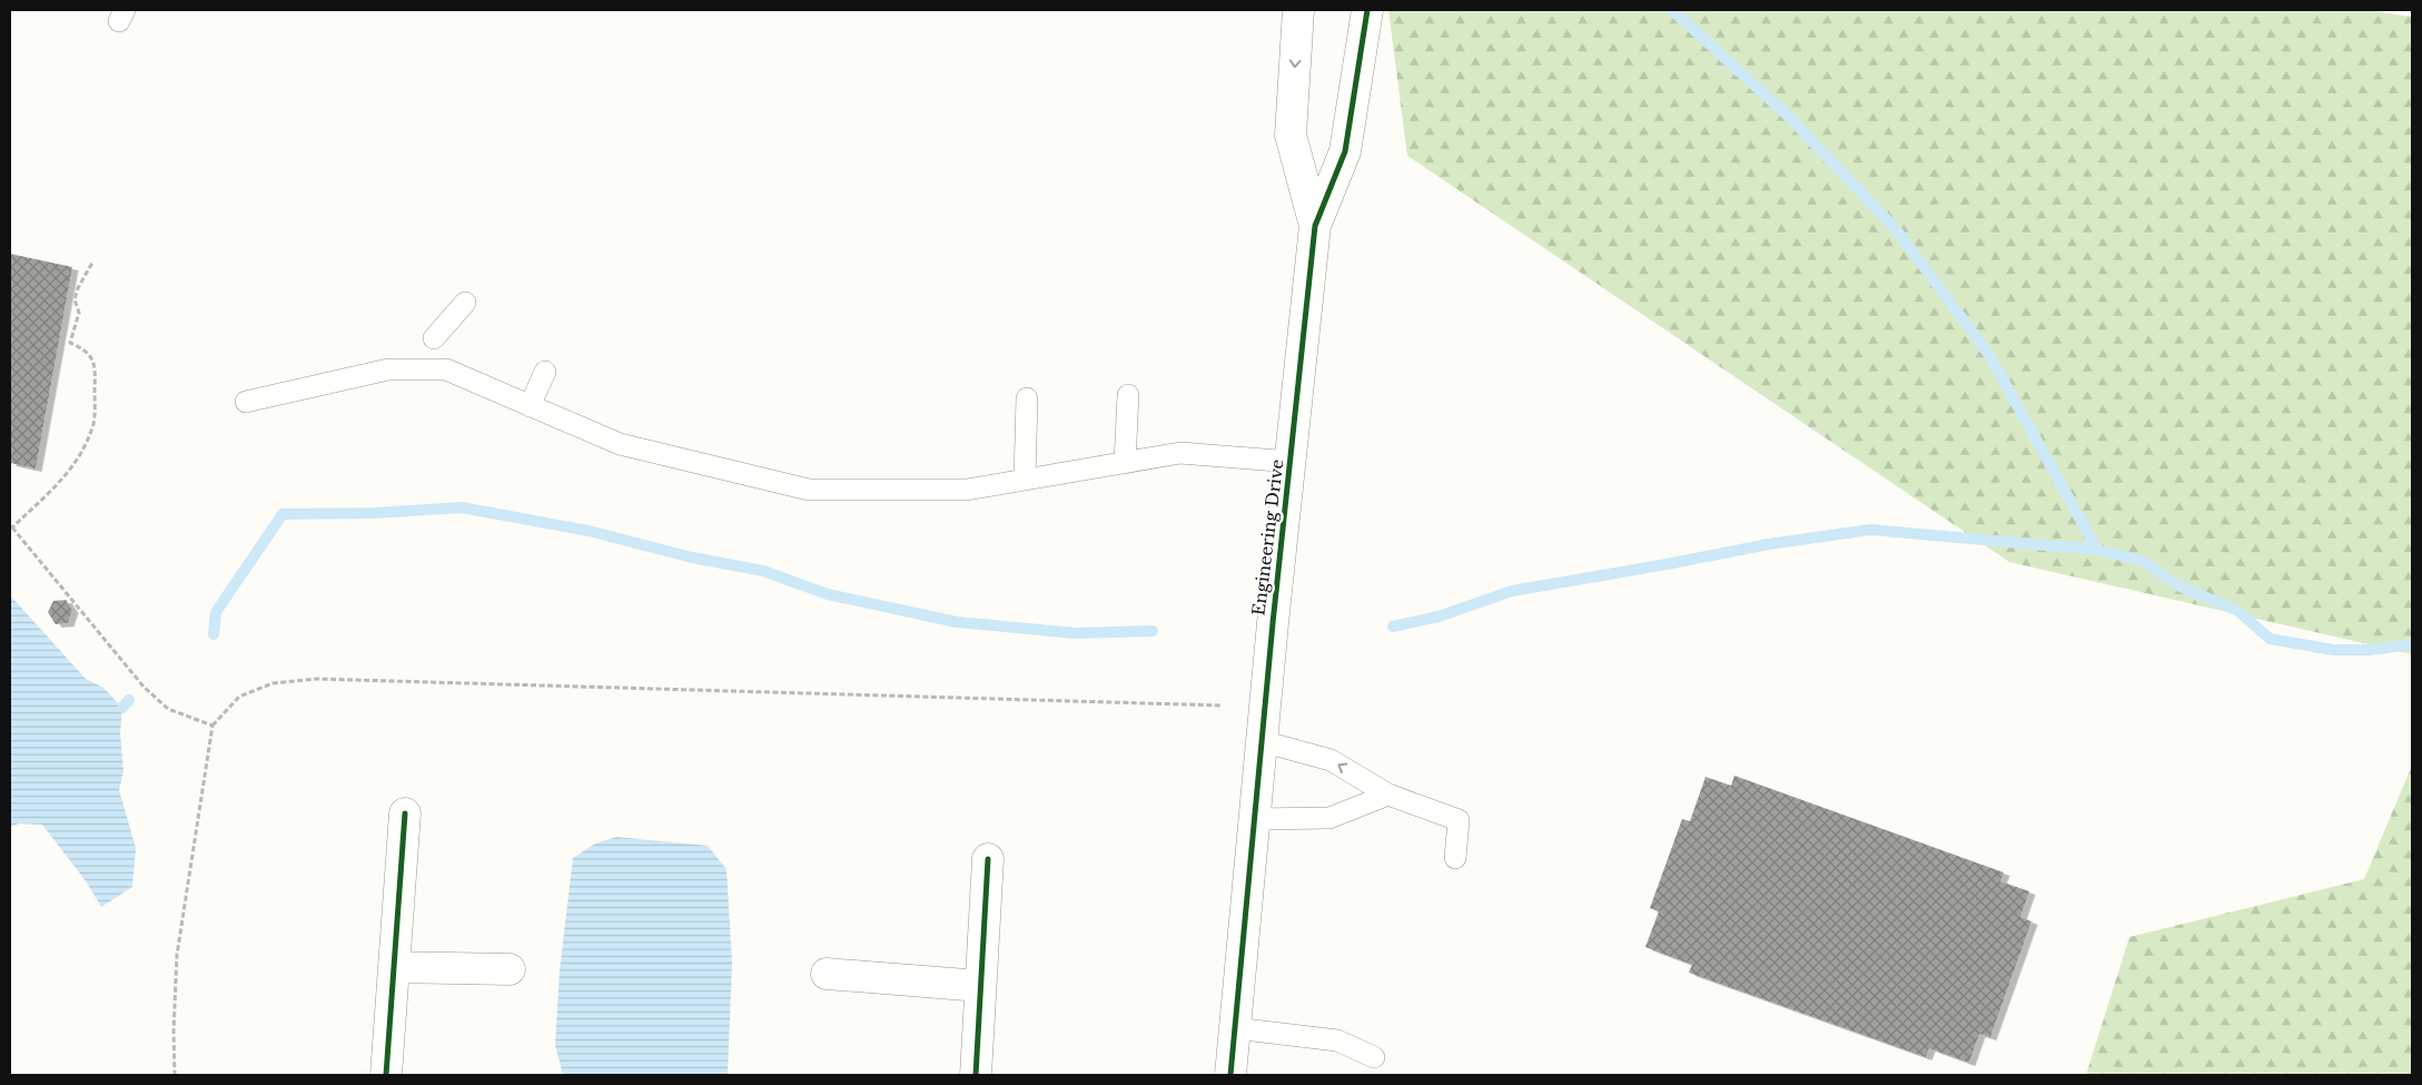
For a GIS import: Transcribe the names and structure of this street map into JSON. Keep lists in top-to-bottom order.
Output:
{
  "streets": {
    "street": ["Engineering Drive"]
  }
}
